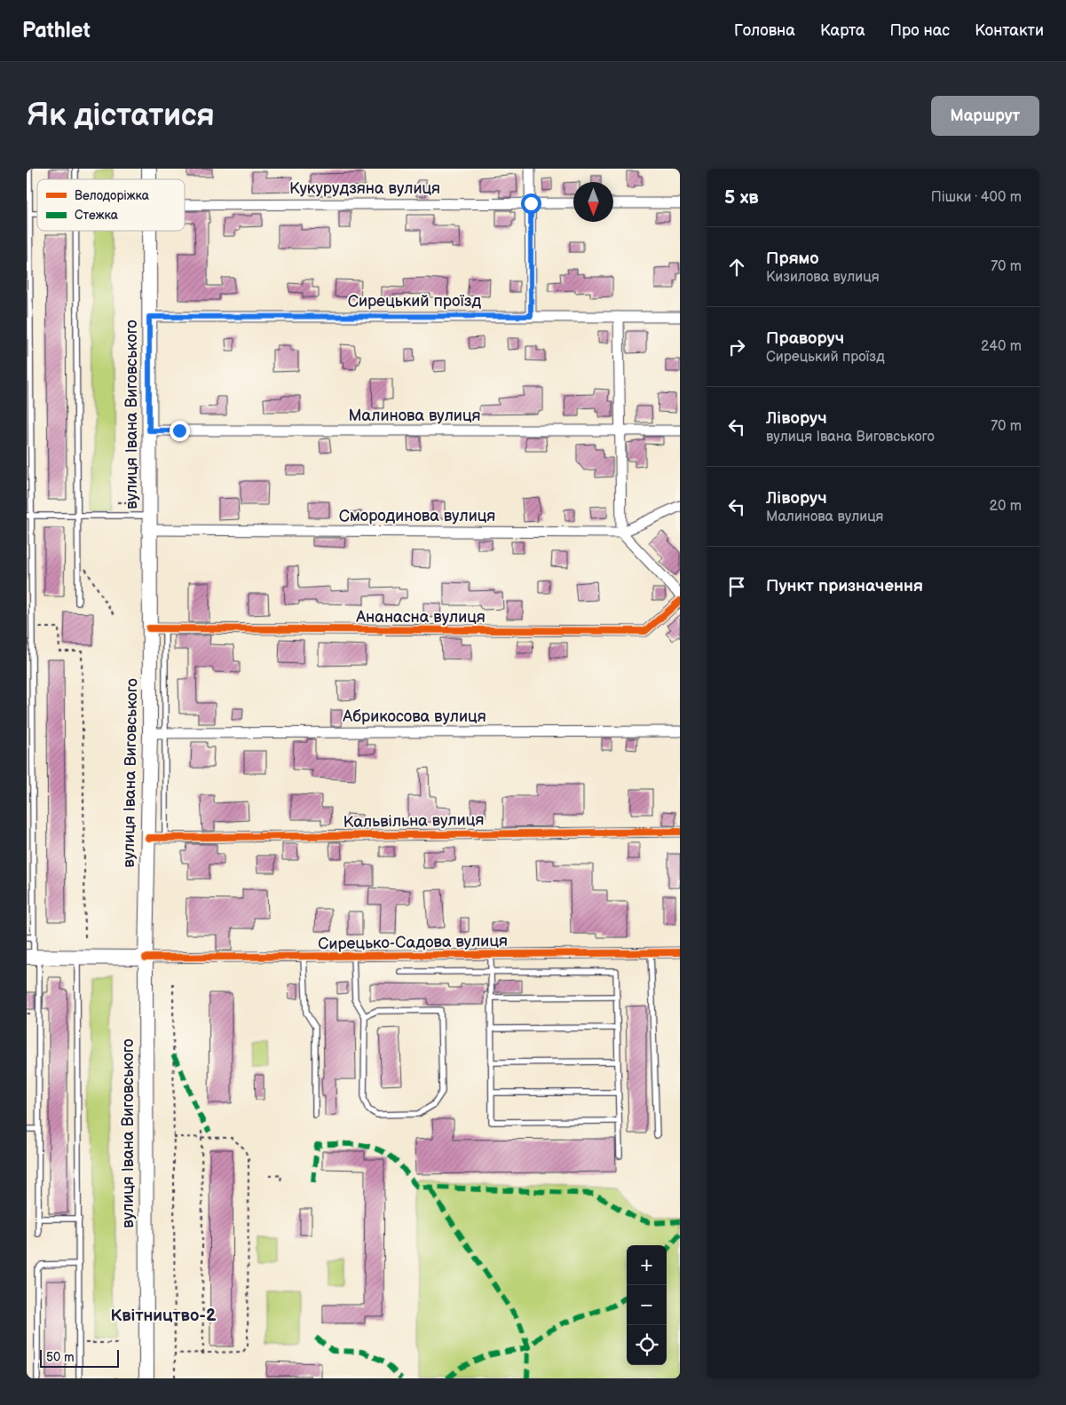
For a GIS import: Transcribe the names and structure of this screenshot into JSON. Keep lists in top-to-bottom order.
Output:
{
  "streets": {
    "main road": ["вулиця Івана Виговського"],
    "street": [
      "Кукурудзяна вулиця",
      "Сирецький проїзд",
      "Малинова вулиця",
      "Смородинова вулиця",
      "Ананасна вулиця",
      "Абрикосова вулиця",
      "Кальвільна вулиця",
      "Сирецько-Садова вулиця"
    ]
  },
  "crossings": [
    ["Сирецький проїзд", "вулиця Івана Виговського"],
    ["вулиця Івана Виговського", "Малинова вулиця"],
    ["вулиця Івана Виговського", "Смородинова вулиця"],
    ["вулиця Івана Виговського", "Ананасна вулиця"],
    ["вулиця Івана Виговського", "Абрикосова вулиця"],
    ["вулиця Івана Виговського", "Кальвільна вулиця"],
    ["вулиця Івана Виговського", "Сирецько-Садова вулиця"]
  ],
  "districts": ["Квітництво-2"],
  "legend": ["Велодоріжка", "Стежка"],
  "scale_bar": "50 m",
  "north": "bottom",
  "page": {
    "header": "Pathlet",
    "nav": [
      "Головна",
      "Карта",
      "Про нас",
      "Контакти"
    ],
    "buttons": "Маршрут",
    "title": "Як дістатися",
    "heading": ["5 хв", "Пішки · 400 m"],
    "list": [
      ["Прямо", "Кизилова вулиця", "70 m"],
      ["Праворуч", "Сирецький проїзд", "240 m"],
      ["Ліворуч", "вулиця Івана Виговського", "70 m"],
      ["Ліворуч", "Малинова вулиця", "20 m"],
      "Пункт призначення"
    ],
    "map_buttons": ["+", "−"],
    "scale": "50 m"
  }
}
